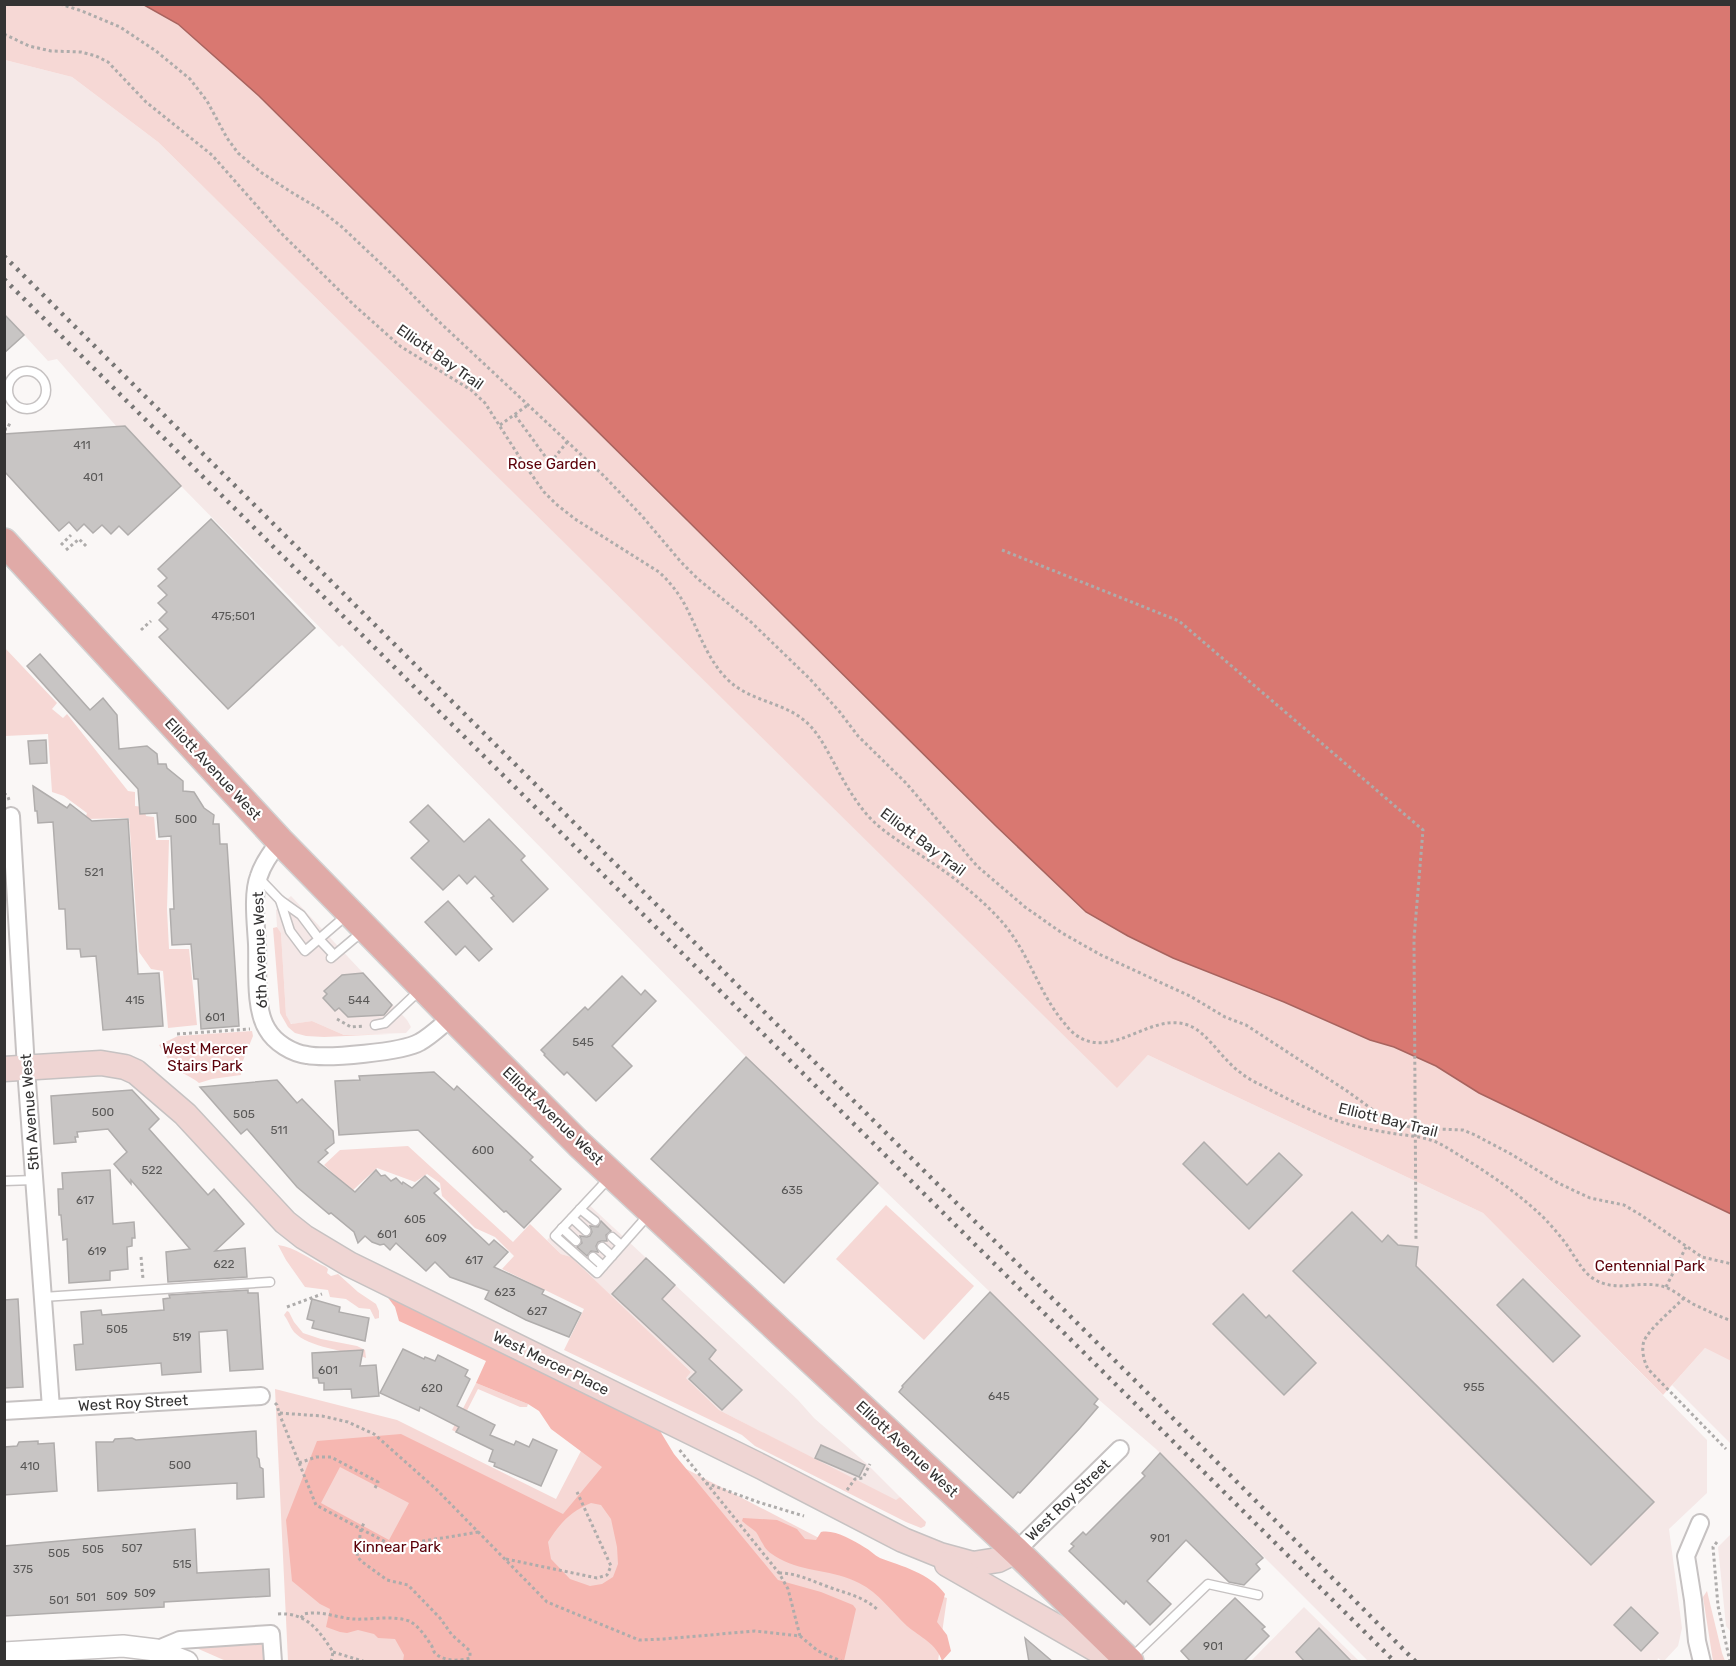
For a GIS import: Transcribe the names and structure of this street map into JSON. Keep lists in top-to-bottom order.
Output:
{
  "streets": {
    "main road": ["Elliott Avenue West", "West Mercer Place"],
    "street": ["6th Avenue West", "5th Avenue West", "West Roy Street"],
    "path": ["Elliott Bay Trail"]
  },
  "crossings": [
    ["Elliott Avenue West", "6th Avenue West"],
    ["Elliott Avenue West", "West Mercer Place"],
    ["Elliott Avenue West", "West Roy Street"],
    ["5th Avenue West", "West Mercer Place"],
    ["5th Avenue West", "West Roy Street"],
    ["West Mercer Place", "West Roy Street"]
  ],
  "parks": [
    "Rose Garden",
    "West Mercer Stairs Park",
    "Centennial Park",
    "Kinnear Park"
  ],
  "house_numbers": [
    "411",
    "401",
    "475;501",
    "500",
    "521",
    "415",
    "544",
    "601",
    "545",
    "500",
    "505",
    "511",
    "600",
    "522",
    "635",
    "617",
    "605",
    "601",
    "609",
    "619",
    "617",
    "622",
    "623",
    "627",
    "505",
    "519",
    "601",
    "955",
    "620",
    "645",
    "500",
    "410",
    "901",
    "507",
    "505",
    "505",
    "515",
    "375",
    "509",
    "509",
    "501",
    "501",
    "901"
  ]
}
